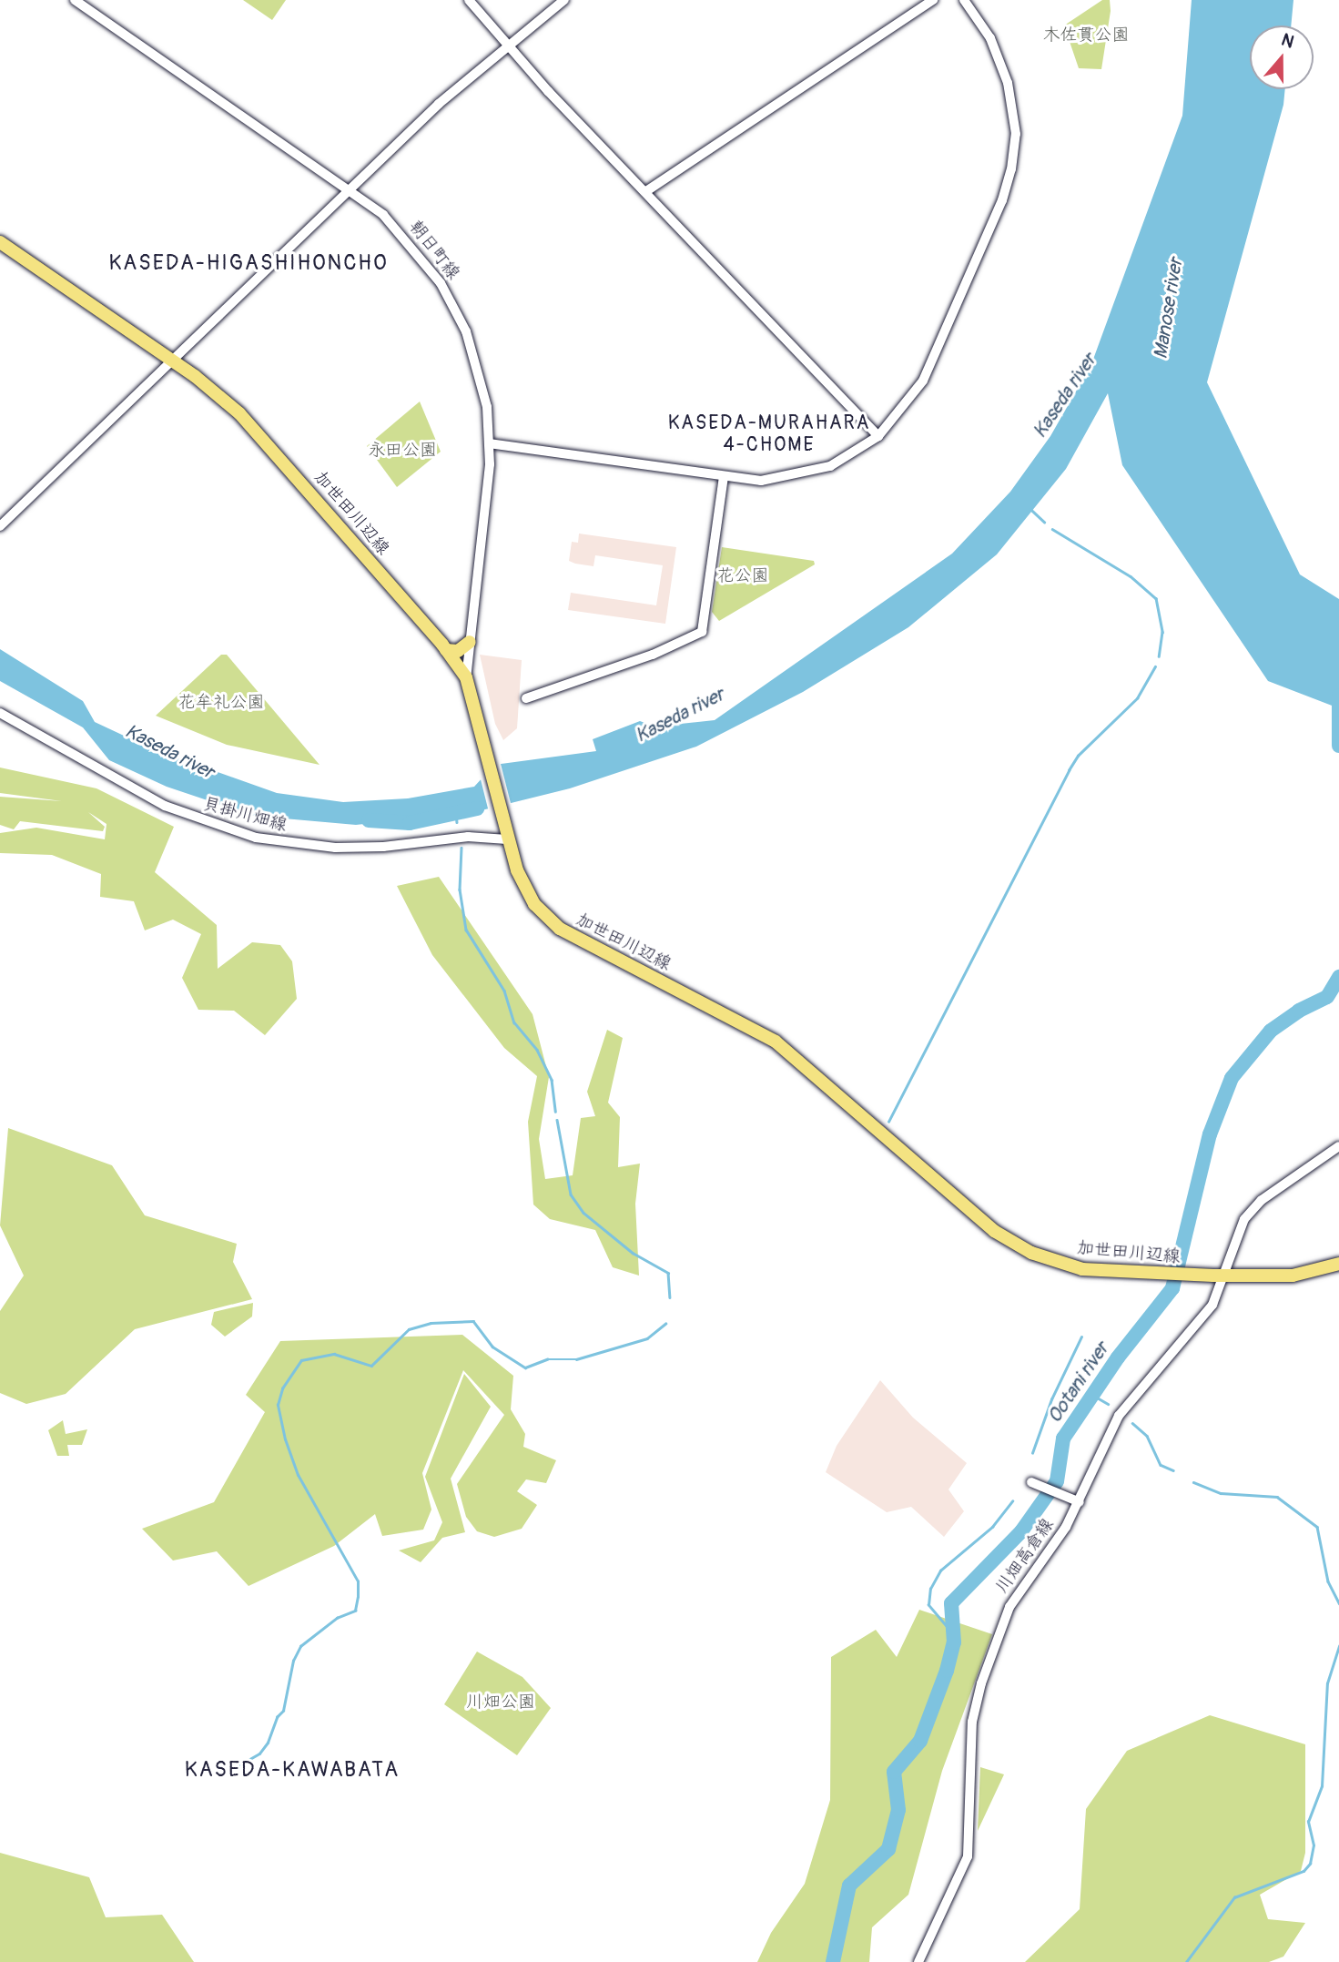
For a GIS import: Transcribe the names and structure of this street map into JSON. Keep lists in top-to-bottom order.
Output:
{
  "streets": {
    "main road": ["加世田川辺線"],
    "street": ["朝日町線", "貝掛川畑線", "川畑高倉線"]
  },
  "crossings": [
    ["朝日町線", "加世田川辺線"],
    ["加世田川辺線", "貝掛川畑線"],
    ["加世田川辺線", "川畑高倉線"]
  ],
  "districts": ["KASEDA-HIGASHIHONCHO", "KASEDA-MURAHARA 4-CHOME", "KASEDA-KAWABATA"],
  "water": ["Manose river", "Kaseda river", "Ootani river"],
  "parks": [
    "木佐貫公園",
    "永田公園",
    "花公園",
    "花牟礼公園",
    "川畑公園"
  ],
  "north": "top"
}
